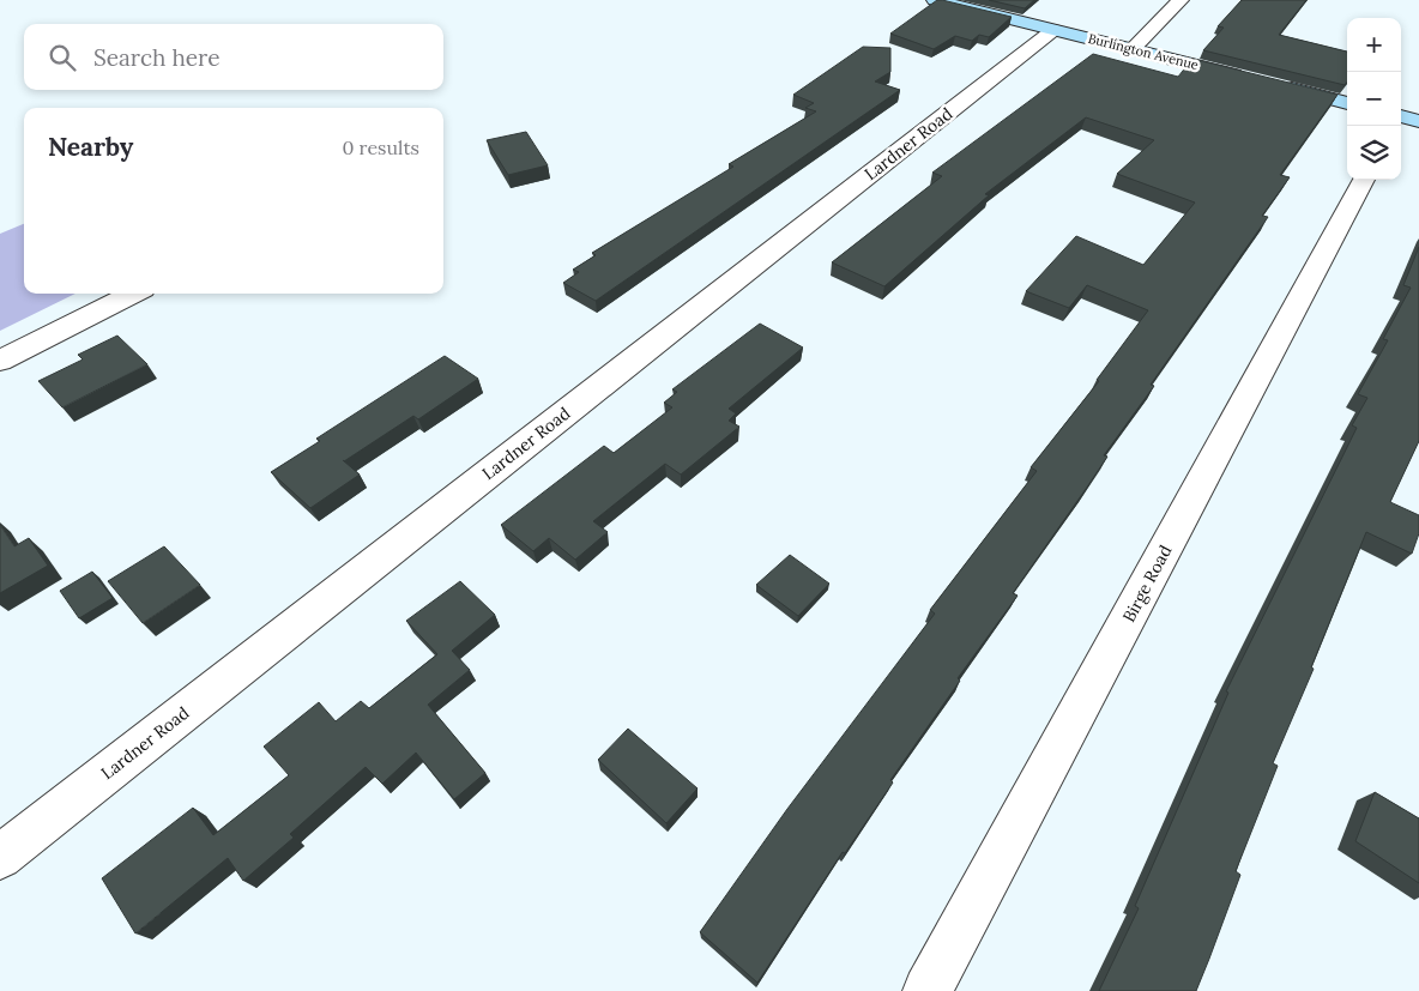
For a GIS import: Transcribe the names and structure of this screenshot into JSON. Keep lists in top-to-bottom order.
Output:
{
  "streets": {
    "main road": ["Burlington Avenue"],
    "street": ["Lardner Road", "Birge Road"]
  },
  "crossings": [
    ["Burlington Avenue", "Lardner Road"]
  ],
  "page": {
    "map_buttons": ["+", "−"],
    "search": "Search here",
    "heading": ["Nearby", "0 results"]
  }
}
